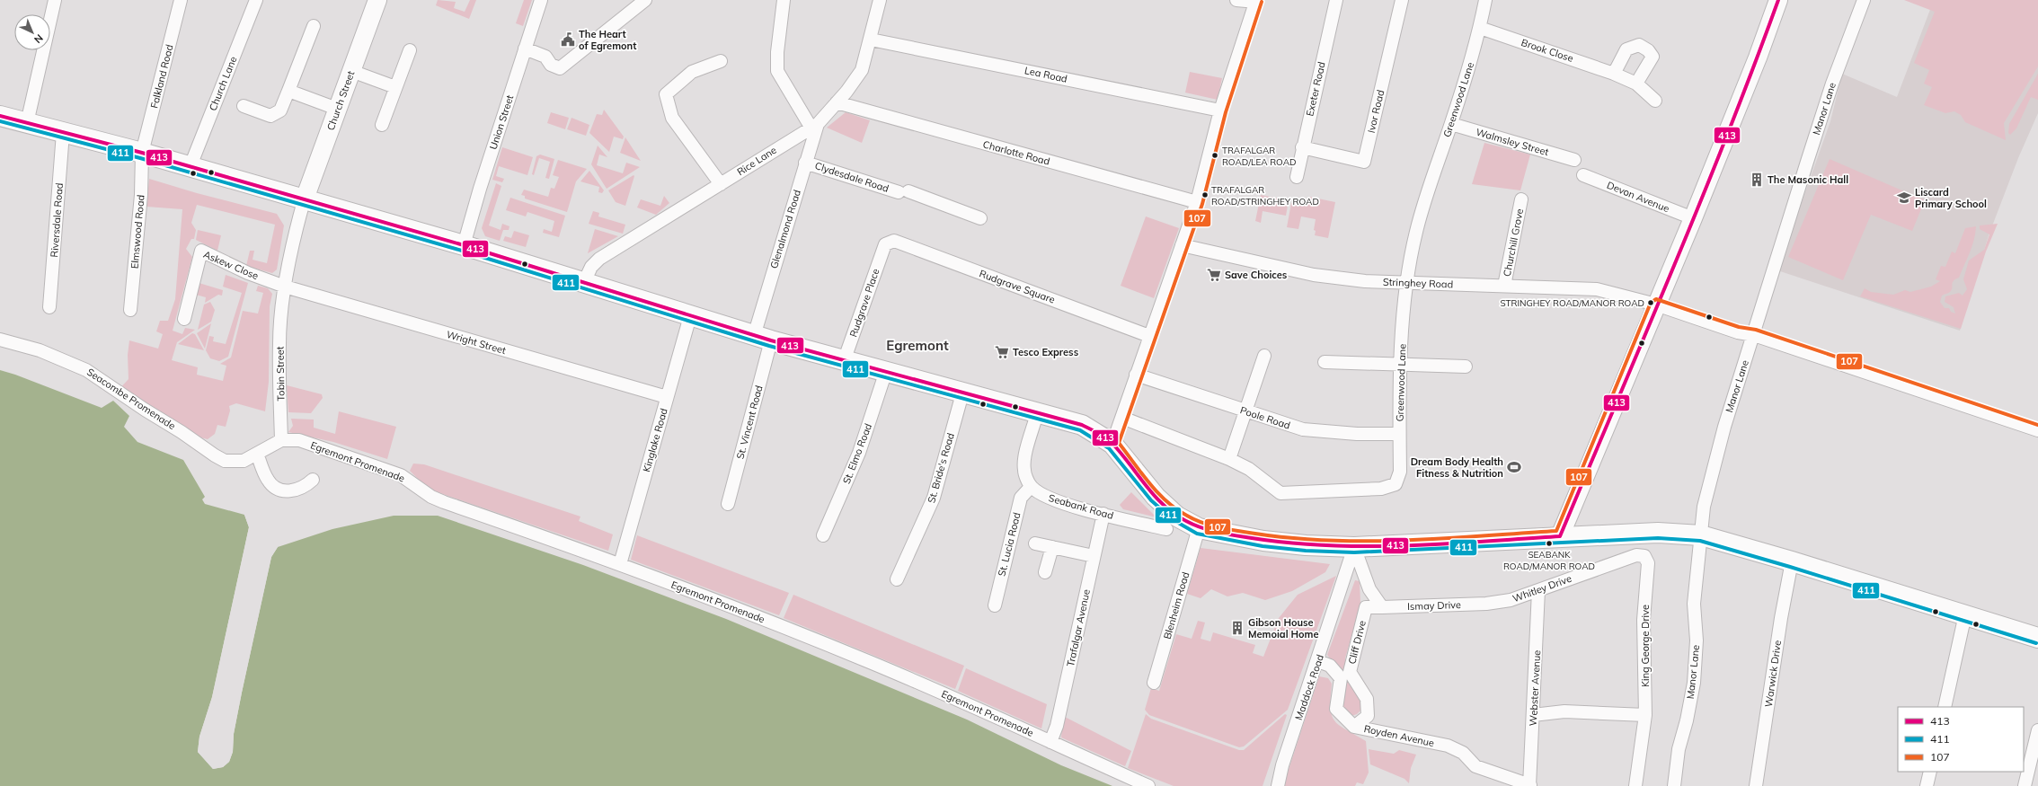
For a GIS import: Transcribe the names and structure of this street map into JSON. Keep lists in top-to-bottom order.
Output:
{
  "streets": {
    "main road": ["Church Street", "Seabank Road"],
    "street": [
      "Brook Close",
      "Lea Road",
      "Falkland Road",
      "Church Lane",
      "Exeter Road",
      "Greenwood Lane",
      "Manor Lane",
      "Ivor Road",
      "Union Street",
      "Walmsley Street",
      "Charlotte Road",
      "Rice Lane",
      "Clydesdale Road",
      "Devon Avenue",
      "Riversdale Road",
      "Glenalmond Road",
      "Elmswood Road",
      "Churchill Grove",
      "Askew Close",
      "Stringhey Road",
      "Rudgrave Square",
      "Rudgrave Place",
      "Wright Street",
      "Tobin Street",
      "Seacombe Promenade",
      "Poole Road",
      "St. Vincent Road",
      "Kinglake Road",
      "St. Elmo Road",
      "Egremont Promenade",
      "St. Bride's Road",
      "St. Lucia Road",
      "Whitley Drive",
      "Blenheim Road",
      "Ismay Drive",
      "Trafalgar Avenue",
      "Cliff Drive",
      "King George Drive",
      "Warwick Drive",
      "Maddock Road",
      "Webster Avenue",
      "Royden Avenue"
    ]
  },
  "crossings": [
    ["Brook Close", "Greenwood Lane"],
    ["Lea Road", "Rice Lane"],
    ["Falkland Road", "Elmswood Road"],
    ["Exeter Road", "Ivor Road"],
    ["Greenwood Lane", "Walmsley Street"],
    ["Greenwood Lane", "Stringhey Road"],
    ["Greenwood Lane", "Poole Road"],
    ["Church Street", "Tobin Street"],
    ["Manor Lane", "Stringhey Road"],
    ["Manor Lane", "Seabank Road"],
    ["Charlotte Road", "Rice Lane"],
    ["Rice Lane", "Glenalmond Road"],
    ["Clydesdale Road", "Glenalmond Road"],
    ["Glenalmond Road", "St. Vincent Road"],
    ["Churchill Grove", "Stringhey Road"],
    ["Askew Close", "Wright Street"],
    ["Askew Close", "Tobin Street"],
    ["Rudgrave Square", "Rudgrave Place"],
    ["Wright Street", "Tobin Street"],
    ["Wright Street", "Kinglake Road"],
    ["Tobin Street", "Egremont Promenade"],
    ["Kinglake Road", "Egremont Promenade"],
    ["Egremont Promenade", "Trafalgar Avenue"],
    ["Seabank Road", "St. Lucia Road"],
    ["Seabank Road", "Blenheim Road"],
    ["Seabank Road", "Trafalgar Avenue"],
    ["Seabank Road", "Warwick Drive"],
    ["Seabank Road", "Maddock Road"],
    ["Whitley Drive", "Ismay Drive"],
    ["Whitley Drive", "King George Drive"],
    ["Whitley Drive", "Webster Avenue"],
    ["Ismay Drive", "Cliff Drive"],
    ["Cliff Drive", "Royden Avenue"],
    ["Maddock Road", "Royden Avenue"],
    ["Webster Avenue", "Royden Avenue"]
  ],
  "districts": ["Egremont"],
  "places": {
    "public building": ["The Heart of Egremont"],
    "other": [
      "TRAFALGAR ROAD/LEA ROAD",
      "TRAFALGAR ROAD/STRINGHEY ROAD",
      "STRINGHEY ROAD/MANOR ROAD",
      "SEABANK ROAD/MANOR ROAD"
    ],
    "building": ["The Masonic Hall", "Gibson House Memoial Home"],
    "school or university": ["Liscard Primary School"],
    "supermarket": ["Save Choices", "Tesco Express"],
    "sports": ["Dream Body Health Fitness & Nutrition"]
  },
  "lines": ["transit line 413", "transit line 107", "transit line 411"],
  "legend": ["413", "411", "107"],
  "north": "bottom right"
}
